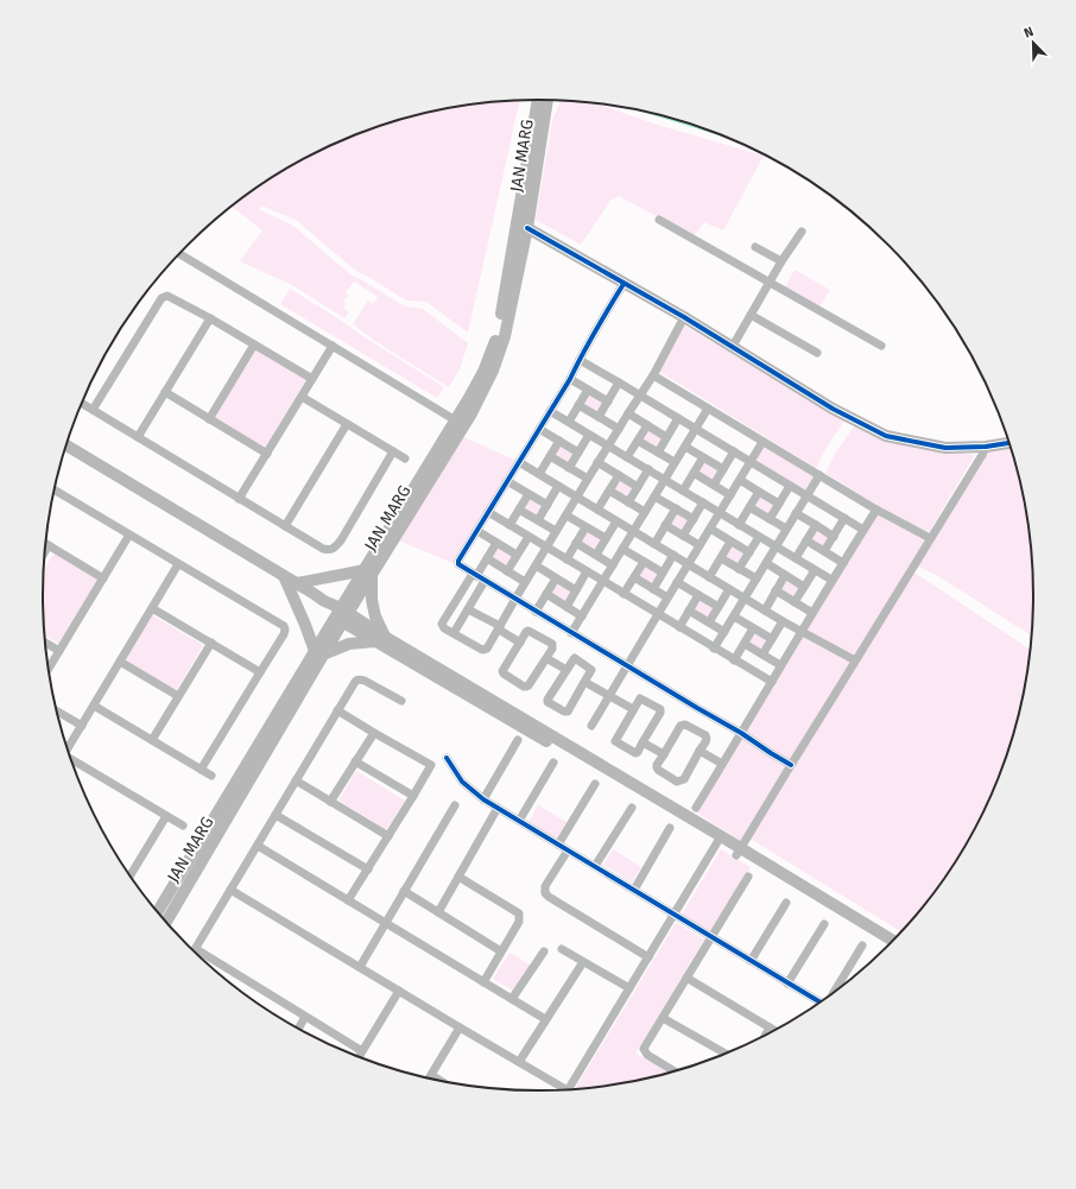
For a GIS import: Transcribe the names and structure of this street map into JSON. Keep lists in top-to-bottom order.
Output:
{
  "streets": {
    "main road": ["JAN MARG"]
  },
  "north": "top left"
}
